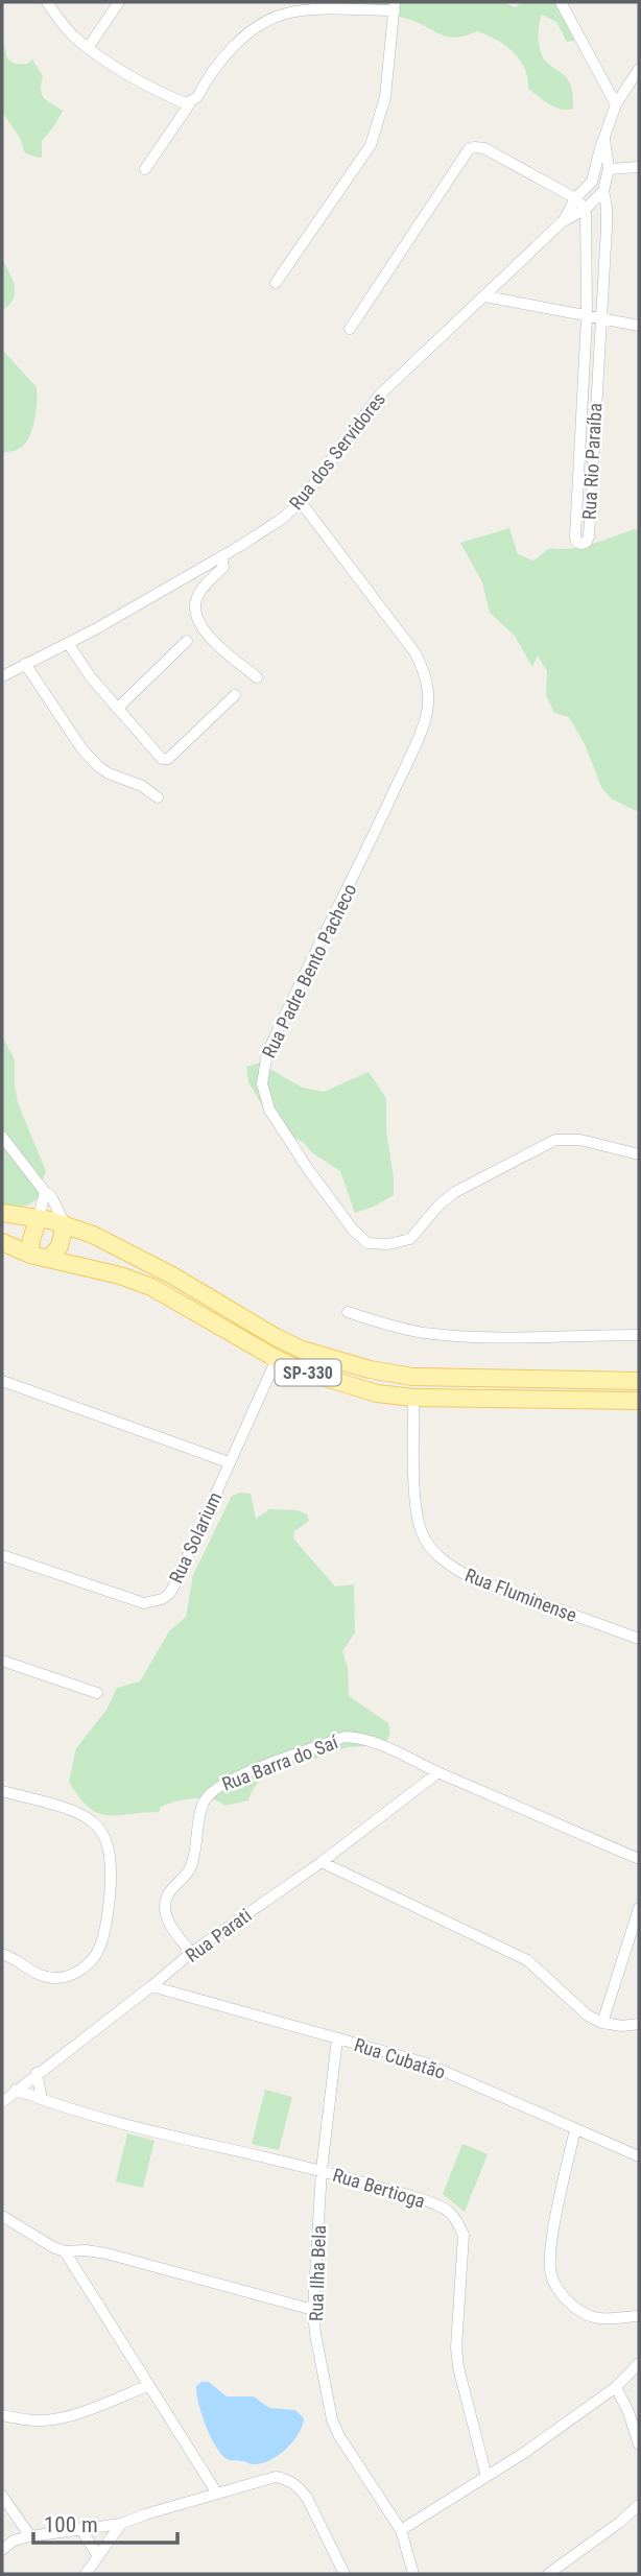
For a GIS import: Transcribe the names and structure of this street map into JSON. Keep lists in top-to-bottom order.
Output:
{
  "streets": {
    "main road": ["SP-330"],
    "street": [
      "Rua dos Servidores",
      "Rua Rio Paraíba",
      "Rua Padre Bento Pacheco",
      "Rua Solarium",
      "Rua Fluminense",
      "Rua Barra do Saí",
      "Rua Parati",
      "Rua Cubatão",
      "Rua Bertioga",
      "Rua Ilha Bela"
    ]
  },
  "crossings": [
    ["Rua dos Servidores", "Rua Rio Paraíba"],
    ["Rua dos Servidores", "Rua Padre Bento Pacheco"],
    ["SP-330", "Rua Solarium"],
    ["SP-330", "Rua Fluminense"],
    ["Rua Barra do Saí", "Rua Parati"],
    ["Rua Parati", "Rua Cubatão"],
    ["Rua Parati", "Rua Bertioga"],
    ["Rua Cubatão", "Rua Ilha Bela"],
    ["Rua Bertioga", "Rua Ilha Bela"]
  ],
  "scale_bar": "100 m"
}
